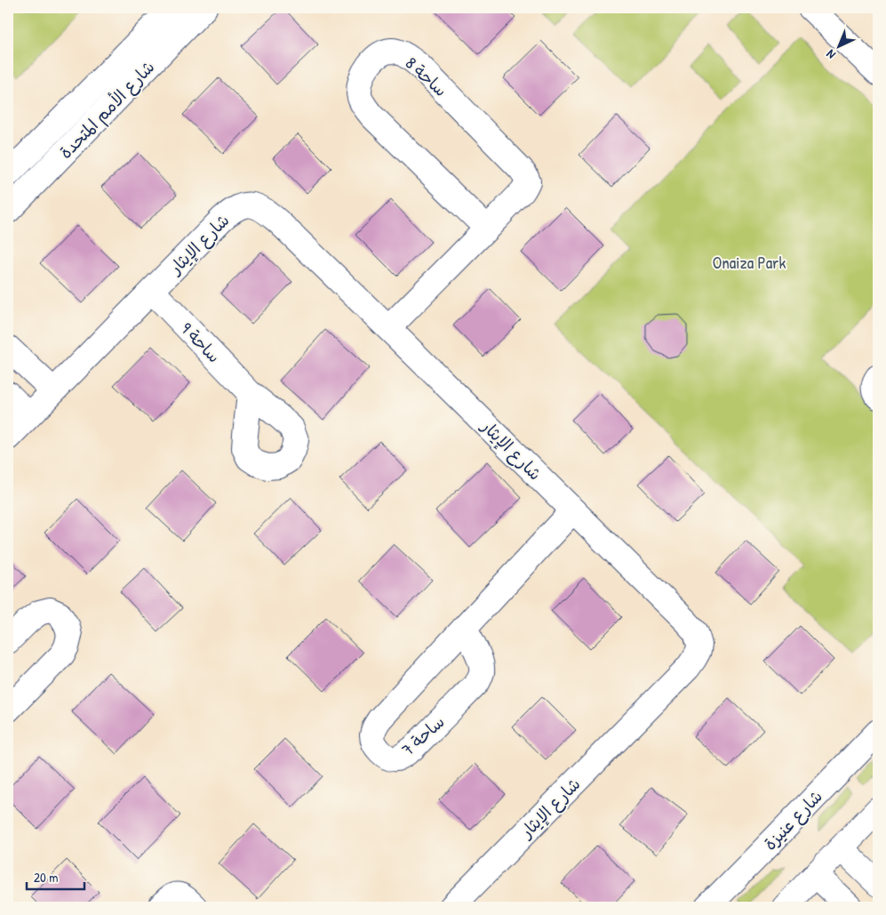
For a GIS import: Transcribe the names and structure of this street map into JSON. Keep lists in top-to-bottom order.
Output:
{
  "streets": {
    "main road": [
      "ساحة 8",
      "شارع الأمم المتحدة",
      "شارع الإيثار",
      "ساحة 9",
      "ساحة 7",
      "شارع عنيزة"
    ]
  },
  "crossings": [
    ["ساحة 8", "شارع الإيثار"],
    ["شارع الإيثار", "ساحة 9"],
    ["شارع الإيثار", "ساحة 7"]
  ],
  "parks": ["Onaiza Park"],
  "scale_bar": "20 m",
  "north": "bottom left"
}
